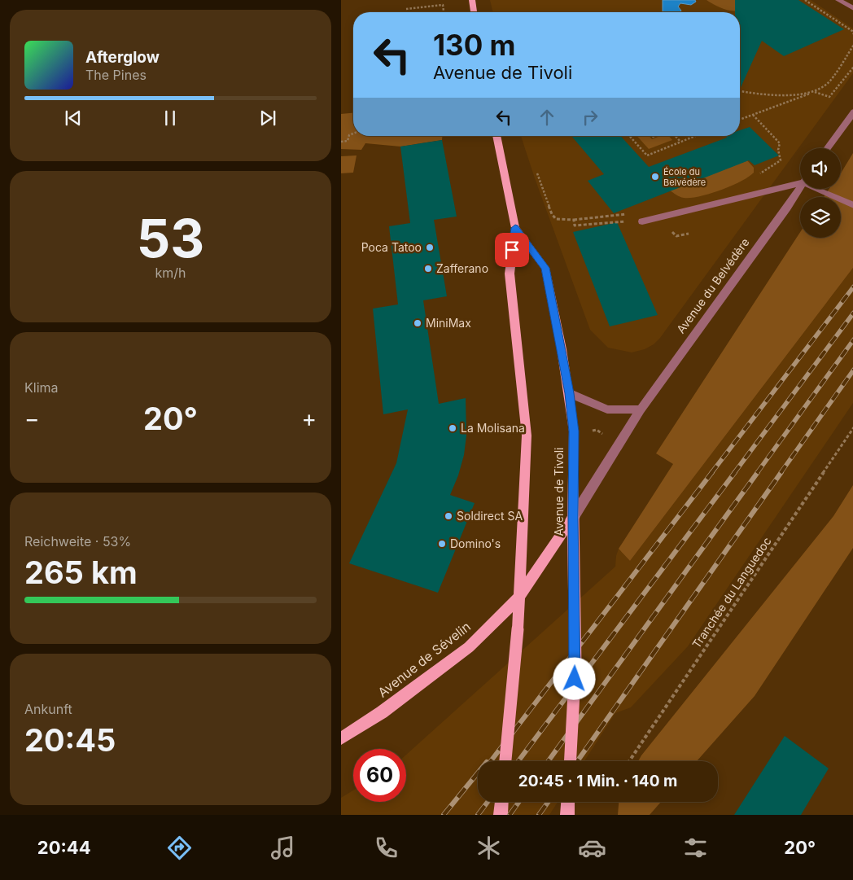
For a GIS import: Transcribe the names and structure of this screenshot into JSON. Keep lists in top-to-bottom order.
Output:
{
  "streets": {
    "main road": ["Avenue du Belvédère", "Avenue de Tivoli", "Avenue de Sévelin"],
    "path": ["Tranchée du Languedoc"]
  },
  "crossings": [
    ["Avenue du Belvédère", "Avenue de Tivoli"],
    ["Avenue du Belvédère", "Avenue de Sévelin"],
    ["Avenue de Tivoli", "Avenue de Sévelin"]
  ],
  "places": [
    "École du Belvédère",
    "Poca Tatoo",
    "Zafferano",
    "MiniMax",
    "La Molisana",
    "Soldirect SA",
    "Domino's"
  ],
  "page": {
    "turn": ["130 m", "Avenue de Tivoli"],
    "song": ["Afterglow", "The Pines"],
    "tile": [
      ["53", "km/h"],
      "Klima",
      ["Reichweite · 53%", "265 km"],
      ["Ankunft", "20:45"]
    ],
    "heat": ["−", "20°", "+"],
    "limit": "60",
    "trip": "20:45 · 1 Min. · 140 m",
    "tabs": ["20:44", "20°"]
  }
}
